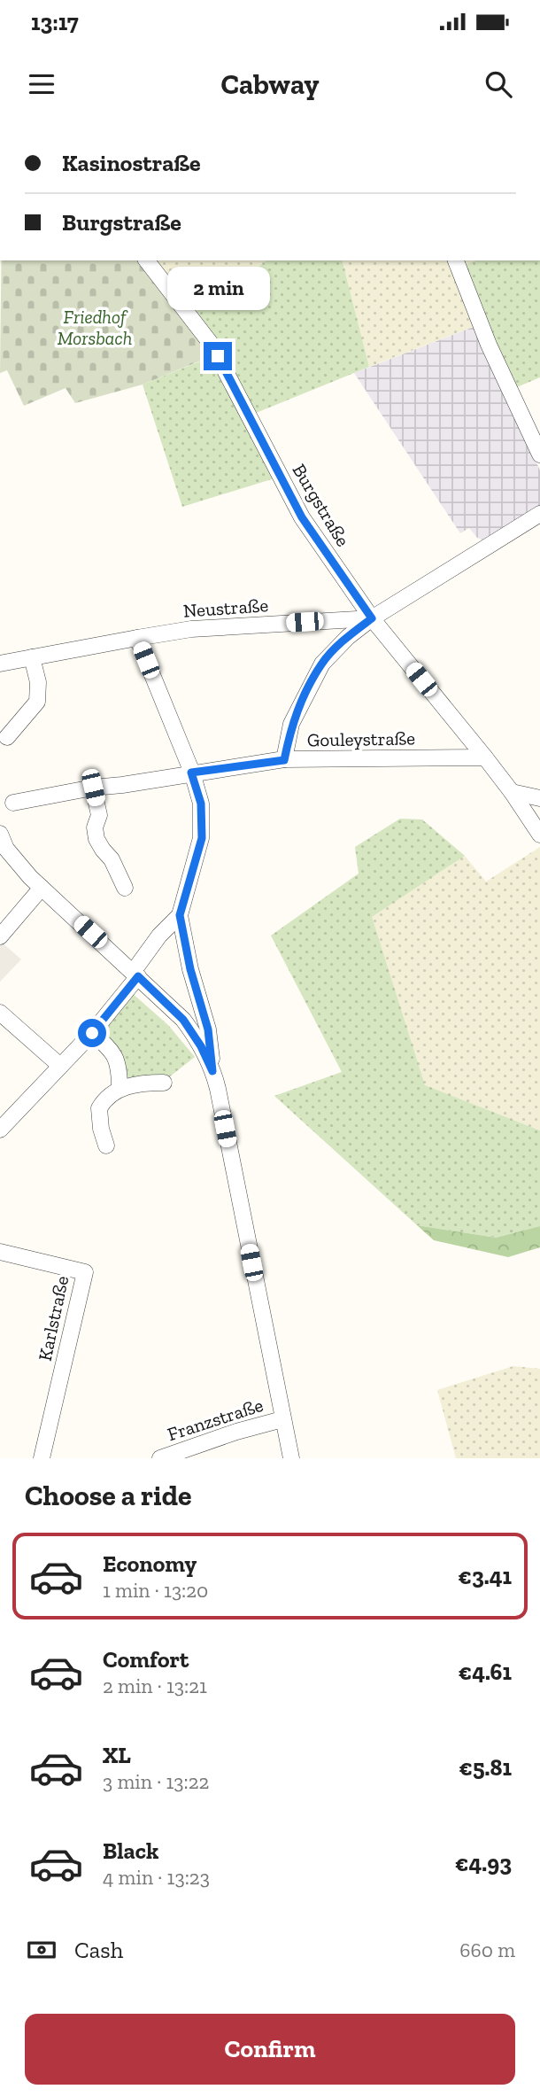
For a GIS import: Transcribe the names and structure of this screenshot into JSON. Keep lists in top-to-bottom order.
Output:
{
  "streets": {
    "street": [
      "Burgstraße",
      "Neustraße",
      "Gouleystraße",
      "Karlstraße",
      "Franzstraße"
    ]
  },
  "crossings": [
    ["Burgstraße", "Neustraße"],
    ["Burgstraße", "Gouleystraße"]
  ],
  "parks": ["Friedhof Morsbach"],
  "page": {
    "status": "13:17",
    "header": "Cabway",
    "banner": ["Kasinostraße", "Burgstraße"],
    "bubble": "2 min",
    "heading": "Choose a ride",
    "list": [
      {
        "name": "Economy",
        "note": "1 min · 13:20",
        "value": "€3.41"
      },
      {
        "name": "Comfort",
        "note": "2 min · 13:21",
        "value": "€4.61"
      },
      {
        "name": "XL",
        "note": "3 min · 13:22",
        "value": "€5.81"
      },
      {
        "name": "Black",
        "note": "4 min · 13:23",
        "value": "€4.93"
      }
    ],
    "pay": ["Cash", "660 m"],
    "buttons": "Confirm"
  }
}
